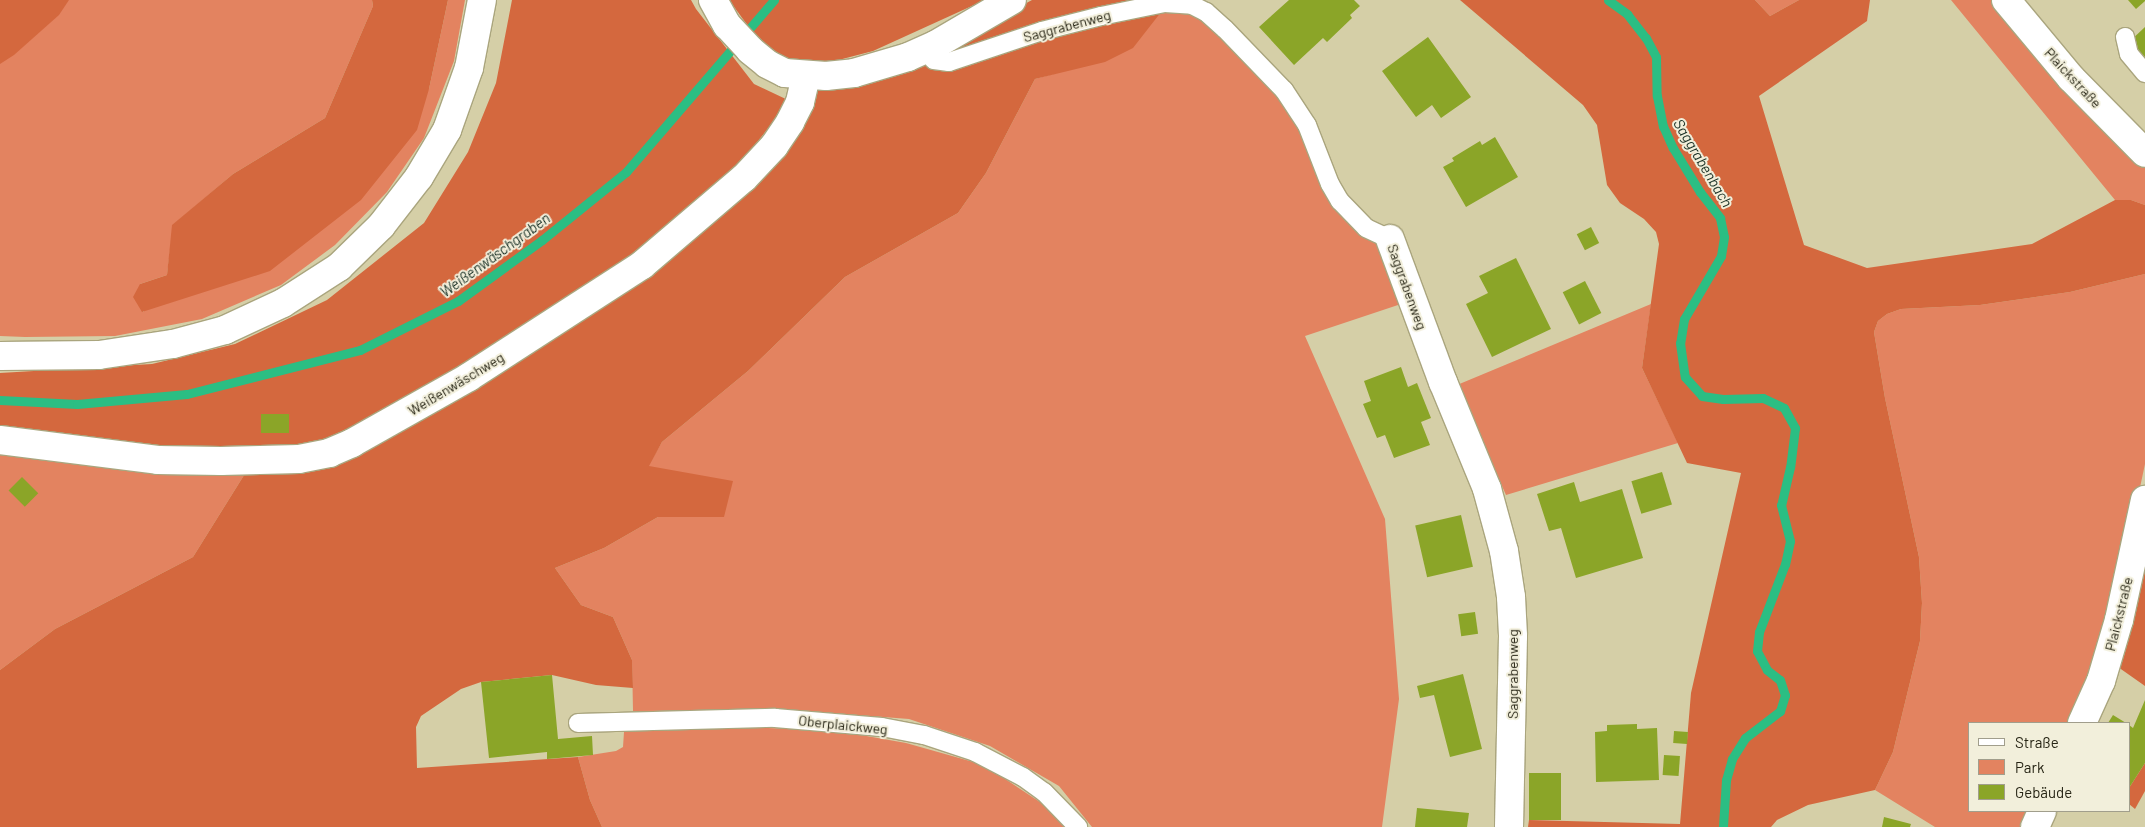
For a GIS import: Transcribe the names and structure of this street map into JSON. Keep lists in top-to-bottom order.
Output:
{
  "streets": {
    "street": ["Saggrabenweg", "Plaickstraße", "Weißenwäschweg"],
    "lane": ["Oberplaickweg"]
  },
  "water": ["Saggrabenbach", "Weißenwäschgraben"],
  "legend": ["Straße", "Park", "Gebäude"]
}
